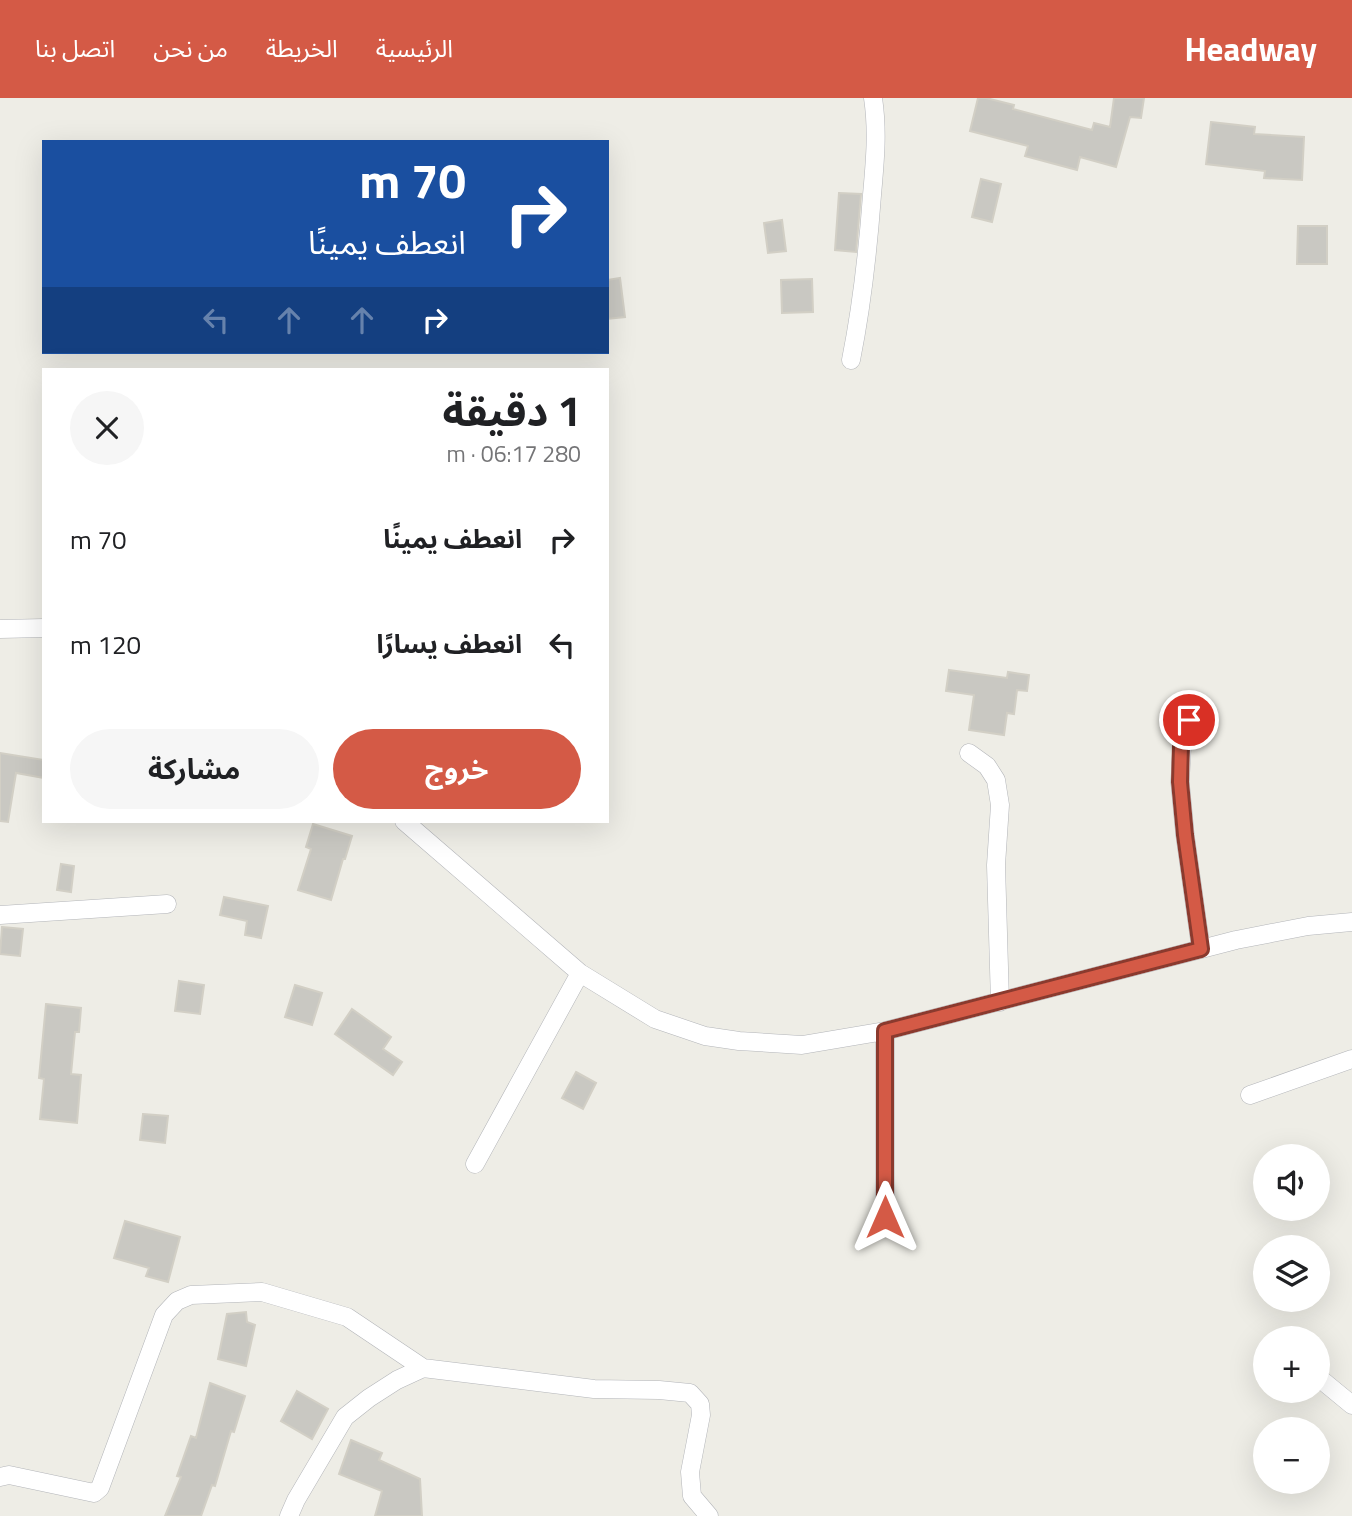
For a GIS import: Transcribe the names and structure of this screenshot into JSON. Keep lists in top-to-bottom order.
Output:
{
  "page": {
    "header": "Headway",
    "nav": [
      "الرئيسية",
      "الخريطة",
      "من نحن",
      "اتصل بنا"
    ],
    "turn": ["70 m", "انعطف يمينًا"],
    "heading": ["1 دقيقة", "280 m · 06:17"],
    "list": [
      {
        "name": "انعطف يمينًا",
        "value": "70 m"
      },
      {
        "name": "انعطف يسارًا",
        "value": "120 m"
      }
    ],
    "buttons": ["خروج", "مشاركة"],
    "map_buttons": ["+", "−"]
  }
}
